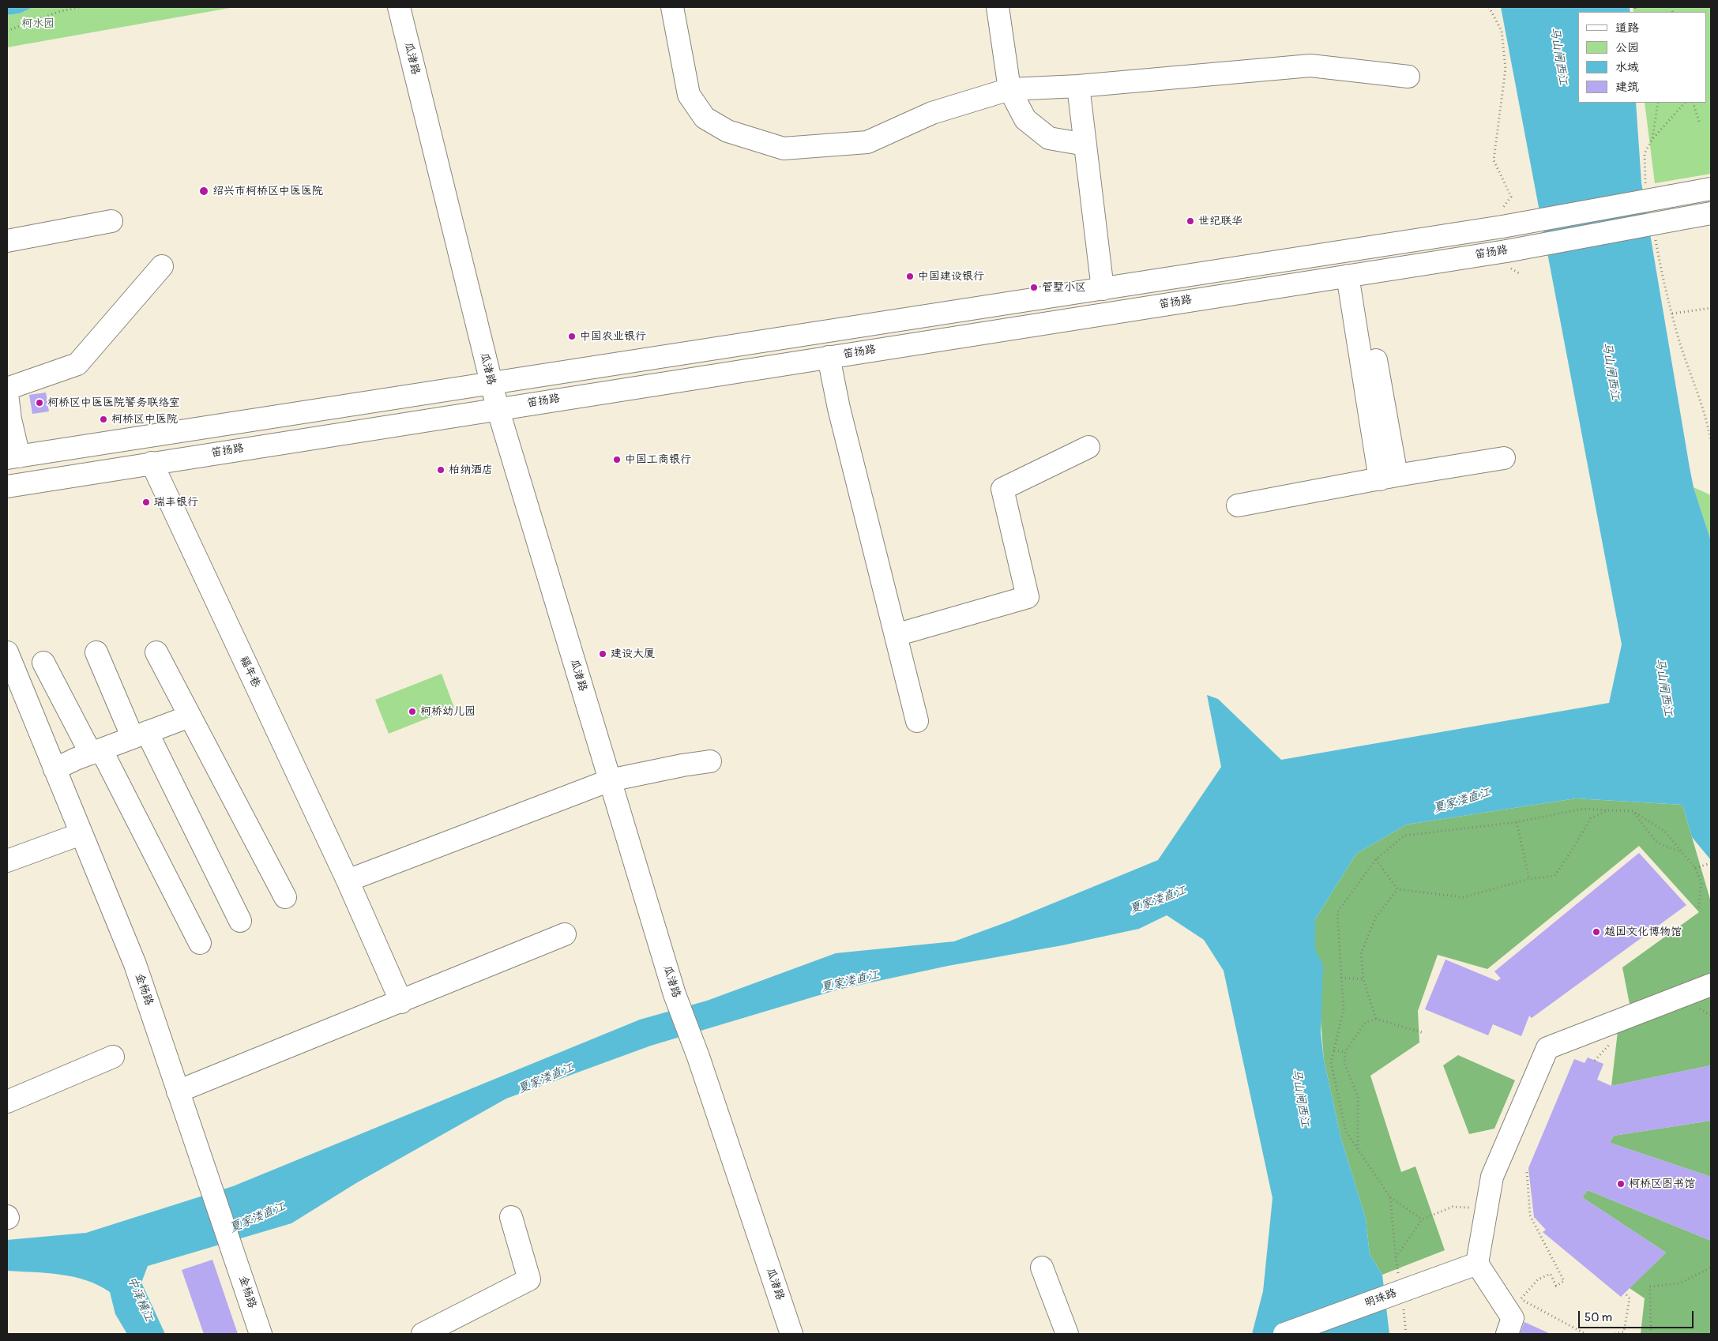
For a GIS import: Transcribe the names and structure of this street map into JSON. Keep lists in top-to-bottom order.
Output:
{
  "streets": {
    "street": [
      "瓜渚路",
      "笛扬路",
      "福年巷",
      "金杨路",
      "明珠路"
    ]
  },
  "crossings": [
    ["瓜渚路", "笛扬路"],
    ["笛扬路", "福年巷"]
  ],
  "water": ["马山闸西江", "夏家溇直江", "中泽横江"],
  "parks": ["柯水园"],
  "places": [
    "绍兴市柯桥区中医医院",
    "世纪联华",
    "中国建设银行",
    "管墅小区",
    "中国农业银行",
    "柯桥区中医医院警务联络室",
    "柯桥区中医院",
    "中国工商银行",
    "柏纳酒店",
    "瑞丰银行",
    "建设大厦",
    "柯桥幼儿园",
    "越国文化博物馆",
    "柯桥区图书馆"
  ],
  "legend": [
    "道路",
    "公园",
    "水域",
    "建筑"
  ],
  "scale_bar": "50 m"
}
